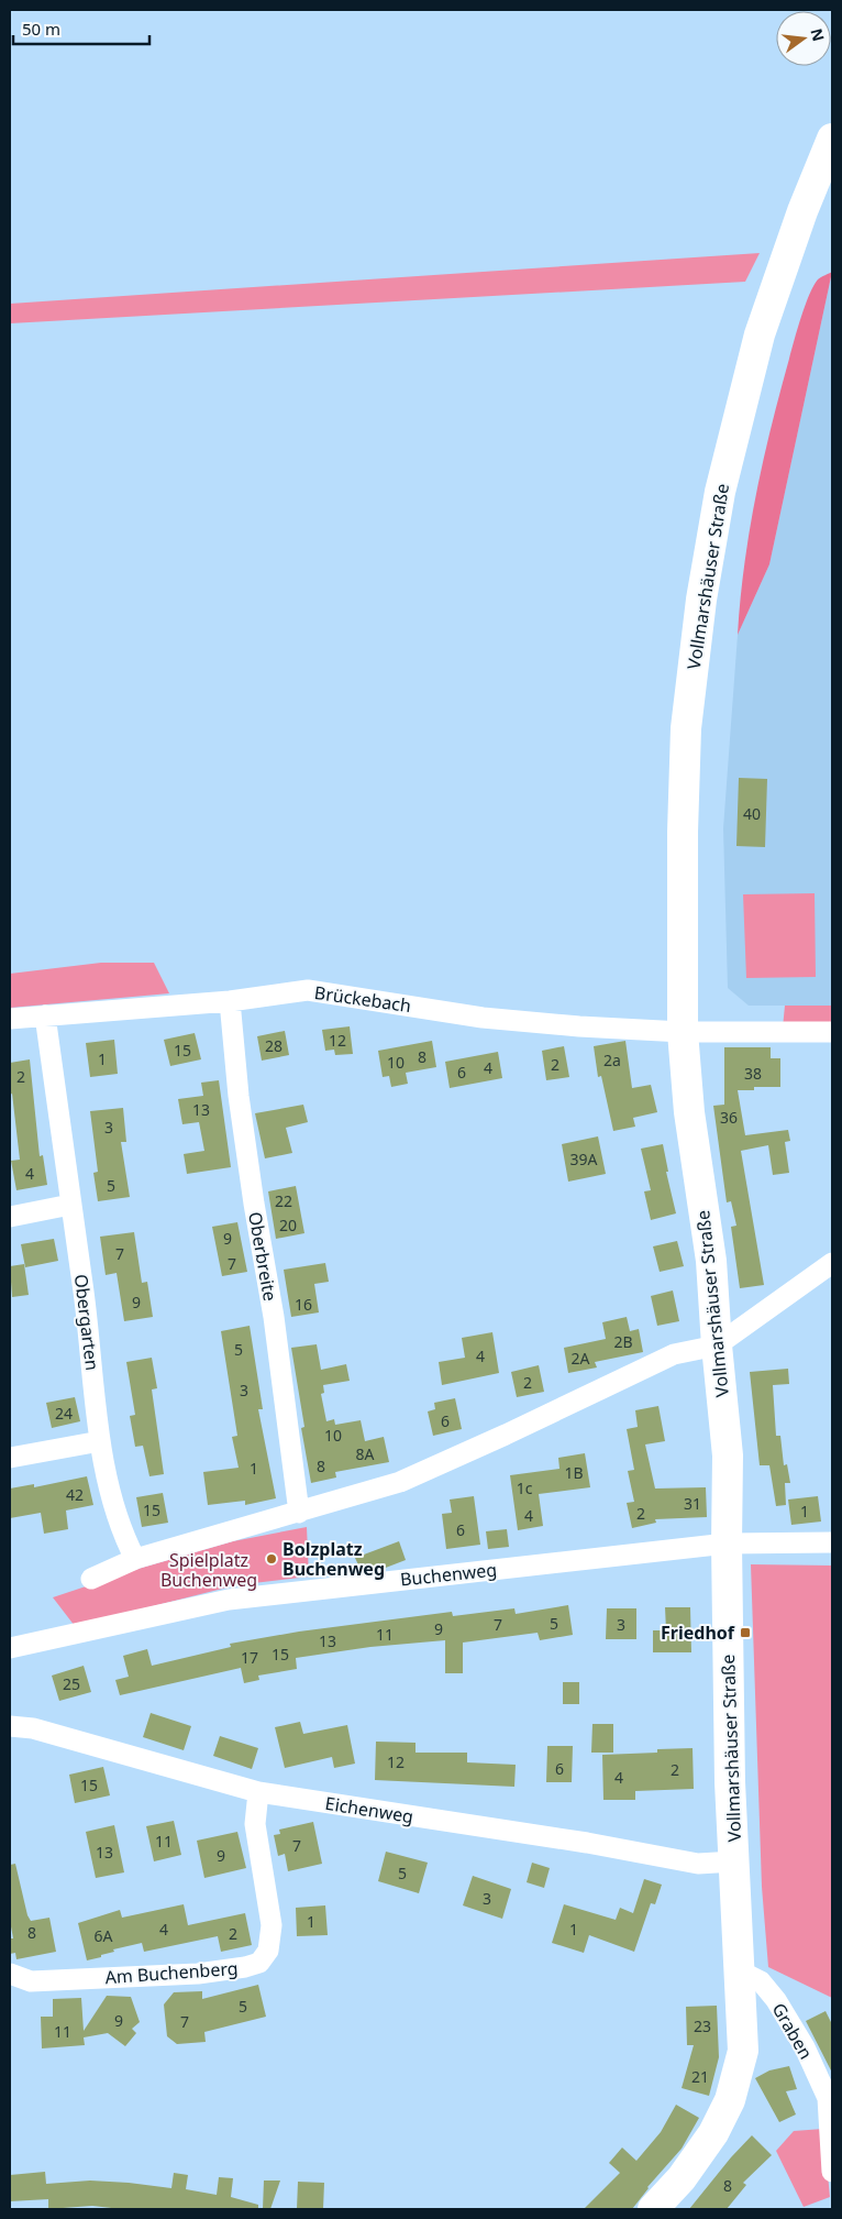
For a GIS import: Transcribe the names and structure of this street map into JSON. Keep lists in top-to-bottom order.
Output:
{
  "streets": {
    "main road": ["Vollmarshäuser Straße"],
    "street": [
      "Brückebach",
      "Oberbreite",
      "Obergarten",
      "Buchenweg",
      "Eichenweg",
      "Am Buchenberg",
      "Graben"
    ]
  },
  "crossings": [
    ["Vollmarshäuser Straße", "Brückebach"],
    ["Vollmarshäuser Straße", "Buchenweg"],
    ["Vollmarshäuser Straße", "Eichenweg"],
    ["Vollmarshäuser Straße", "Graben"],
    ["Brückebach", "Oberbreite"],
    ["Brückebach", "Obergarten"],
    ["Eichenweg", "Am Buchenberg"]
  ],
  "parks": ["Spielplatz Buchenweg"],
  "places": {
    "other": ["Bolzplatz Buchenweg"],
    "transit": ["Friedhof"]
  },
  "house_numbers": [
    "40",
    "12",
    "28",
    "15",
    "8",
    "1",
    "2a",
    "10",
    "2",
    "4",
    "6",
    "38",
    "2",
    "13",
    "36",
    "3",
    "39A",
    "4",
    "5",
    "22",
    "20",
    "9",
    "7",
    "7",
    "9",
    "16",
    "2B",
    "5",
    "4",
    "2A",
    "2",
    "3",
    "24",
    "6",
    "10",
    "8A",
    "8",
    "1",
    "1B",
    "1c",
    "42",
    "31",
    "15",
    "1",
    "2",
    "4",
    "6",
    "5",
    "7",
    "3",
    "9",
    "11",
    "13",
    "15",
    "17",
    "25",
    "12",
    "6",
    "2",
    "4",
    "15",
    "11",
    "7",
    "13",
    "9",
    "5",
    "3",
    "1",
    "4",
    "1",
    "8",
    "2",
    "6A",
    "5",
    "9",
    "7",
    "23",
    "11",
    "21",
    "8"
  ],
  "scale_bar": "50 m",
  "north": "right"
}
